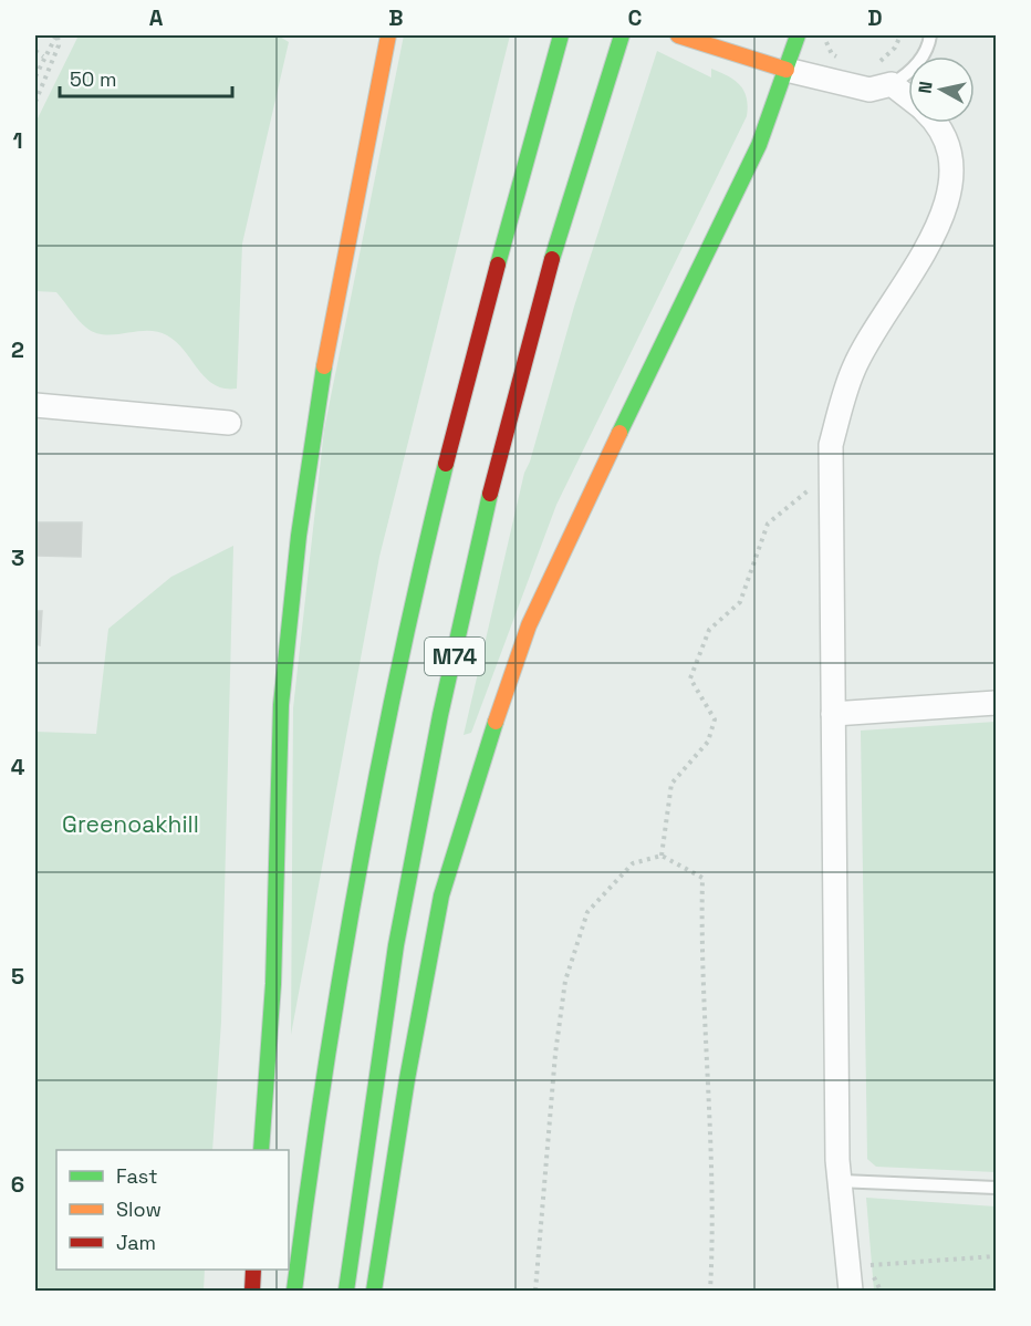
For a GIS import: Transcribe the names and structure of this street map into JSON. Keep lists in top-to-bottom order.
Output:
{
  "streets": {
    "main road": ["M74"]
  },
  "parks": ["Greenoakhill"],
  "legend": ["Fast", "Slow", "Jam"],
  "scale_bar": "50 m",
  "north": "left",
  "grid": {
    "columns": [
      "A",
      "B",
      "C",
      "D"
    ],
    "rows": [
      "1",
      "2",
      "3",
      "4",
      "5",
      "6"
    ]
  }
}
